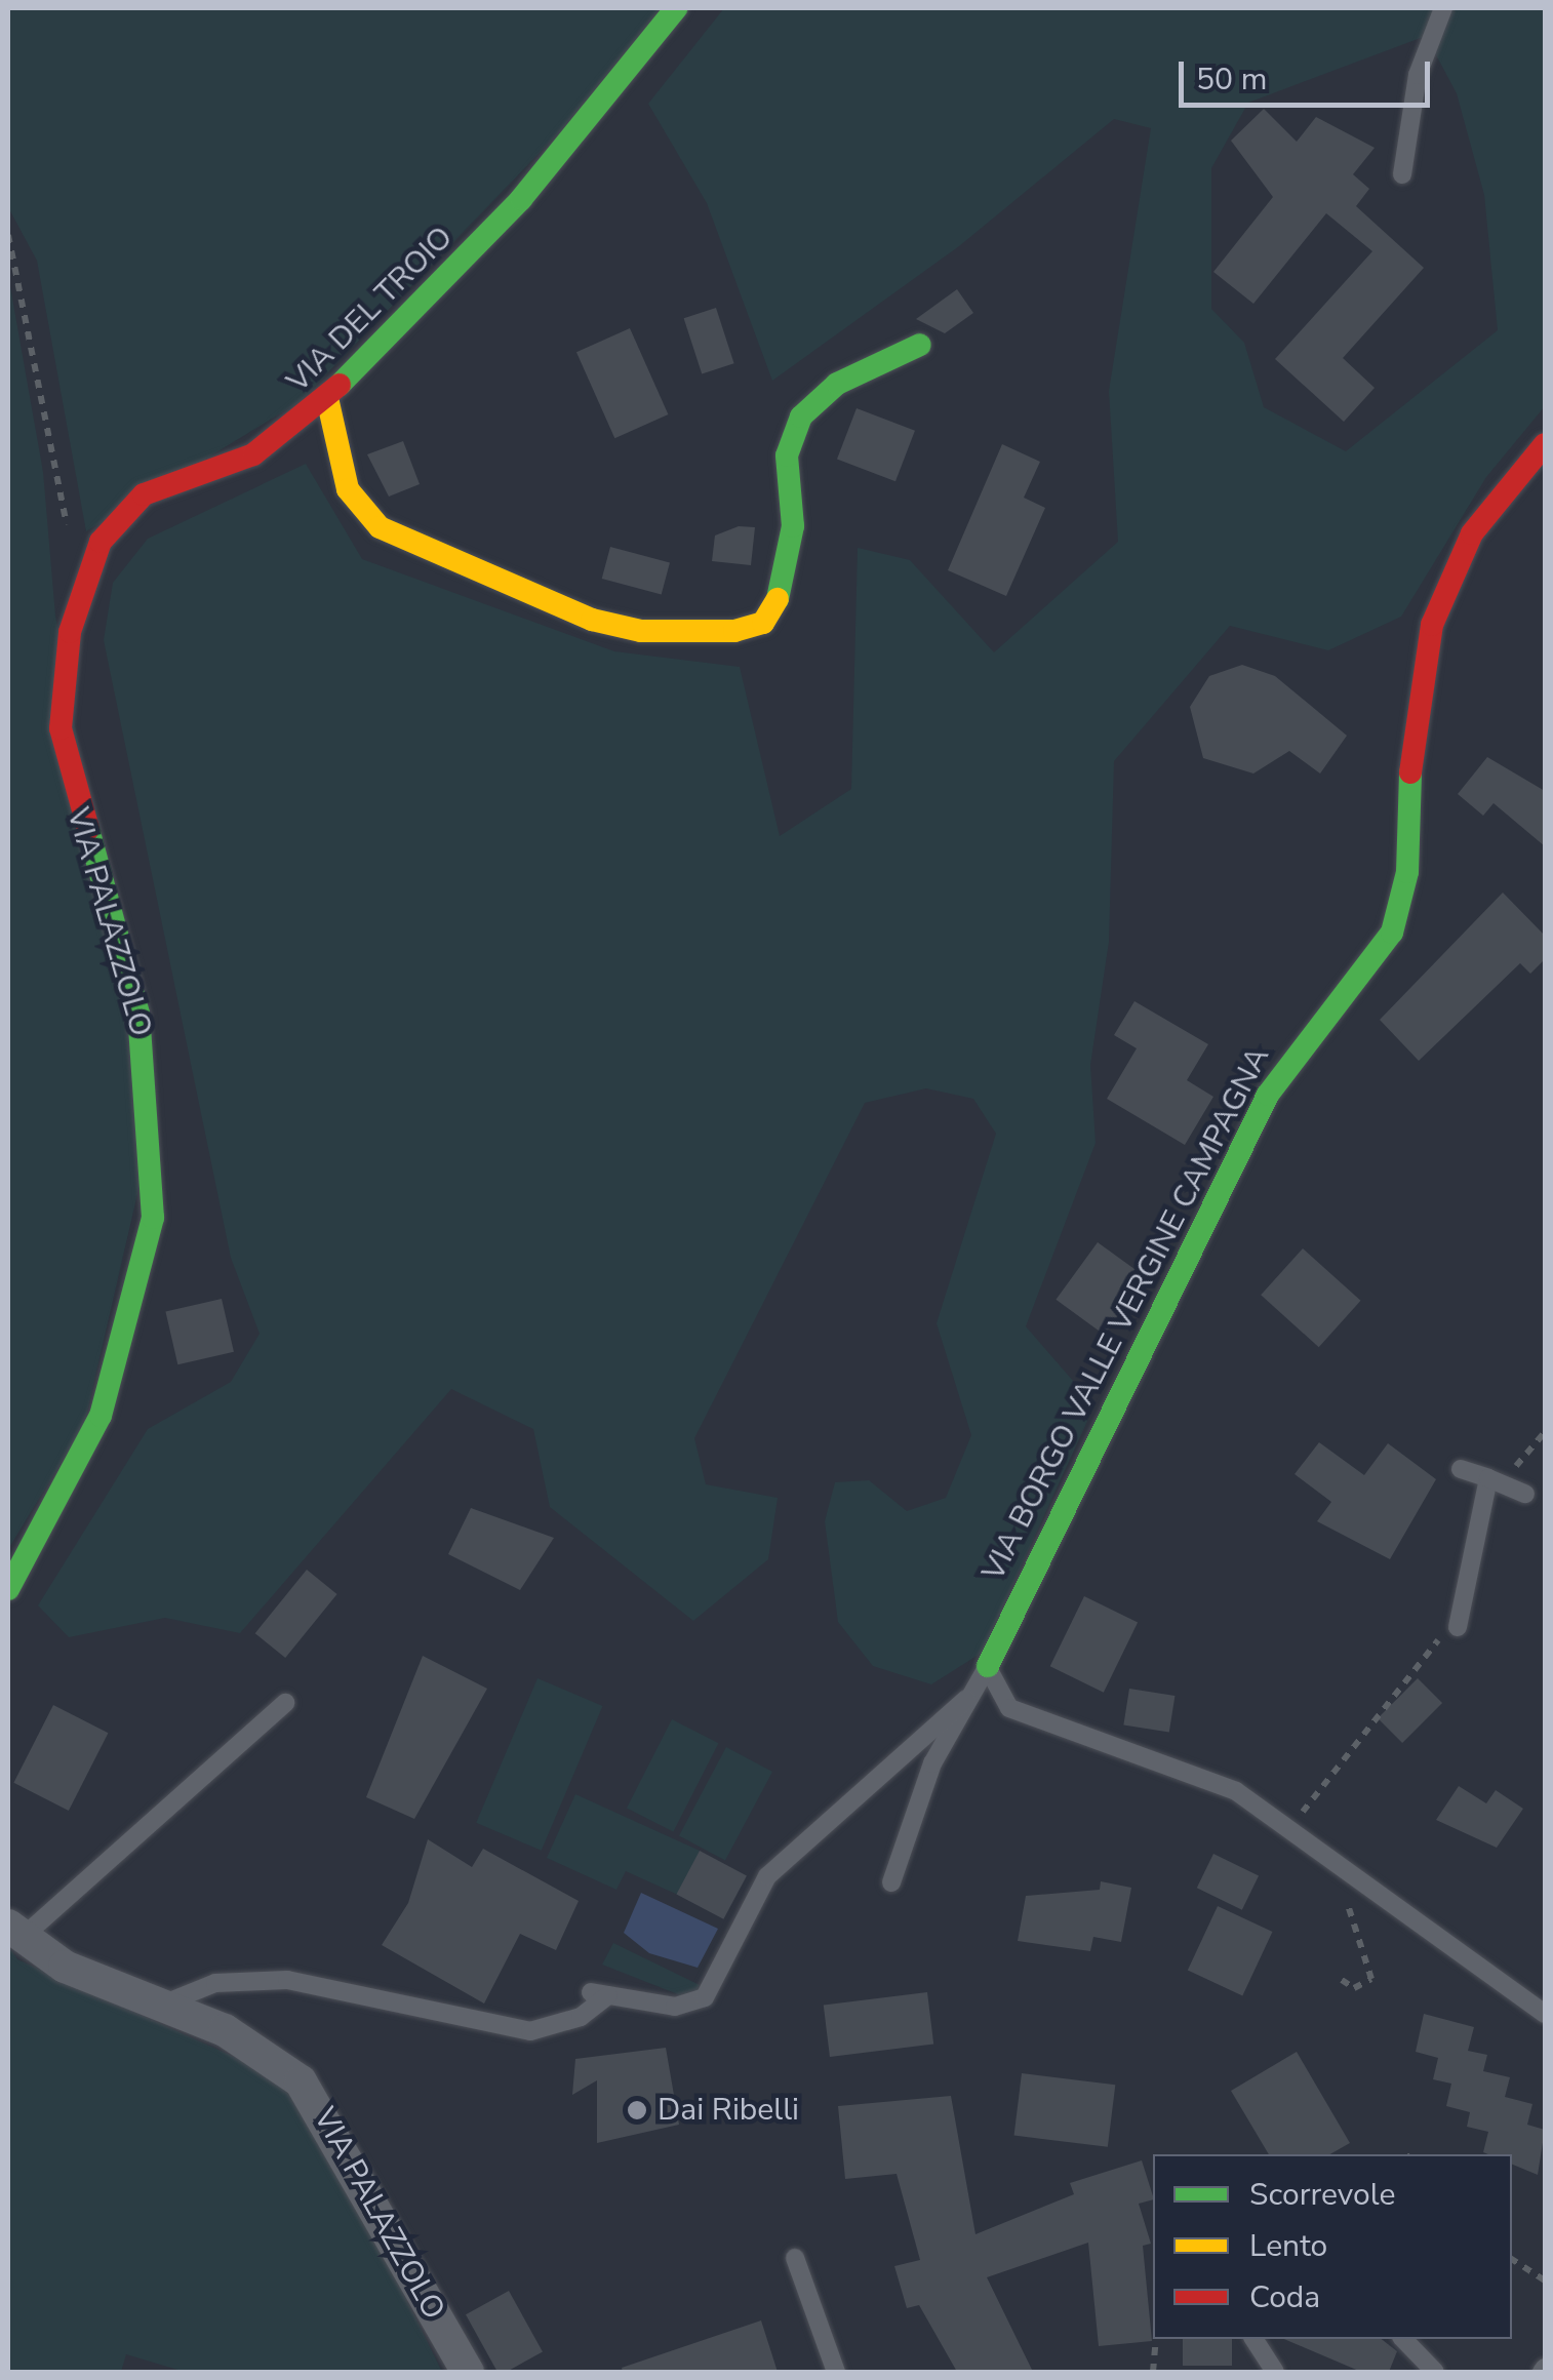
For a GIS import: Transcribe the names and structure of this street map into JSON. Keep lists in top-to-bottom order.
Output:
{
  "streets": {
    "street": ["VIA DEL TROIO", "VIA PALAZZOLO", "VIA BORGO VALLE VERGINE CAMPAGNA"]
  },
  "crossings": [
    ["VIA DEL TROIO", "VIA PALAZZOLO"]
  ],
  "places": ["Dai Ribelli"],
  "legend": ["Scorrevole", "Lento", "Coda"],
  "scale_bar": "50 m"
}
